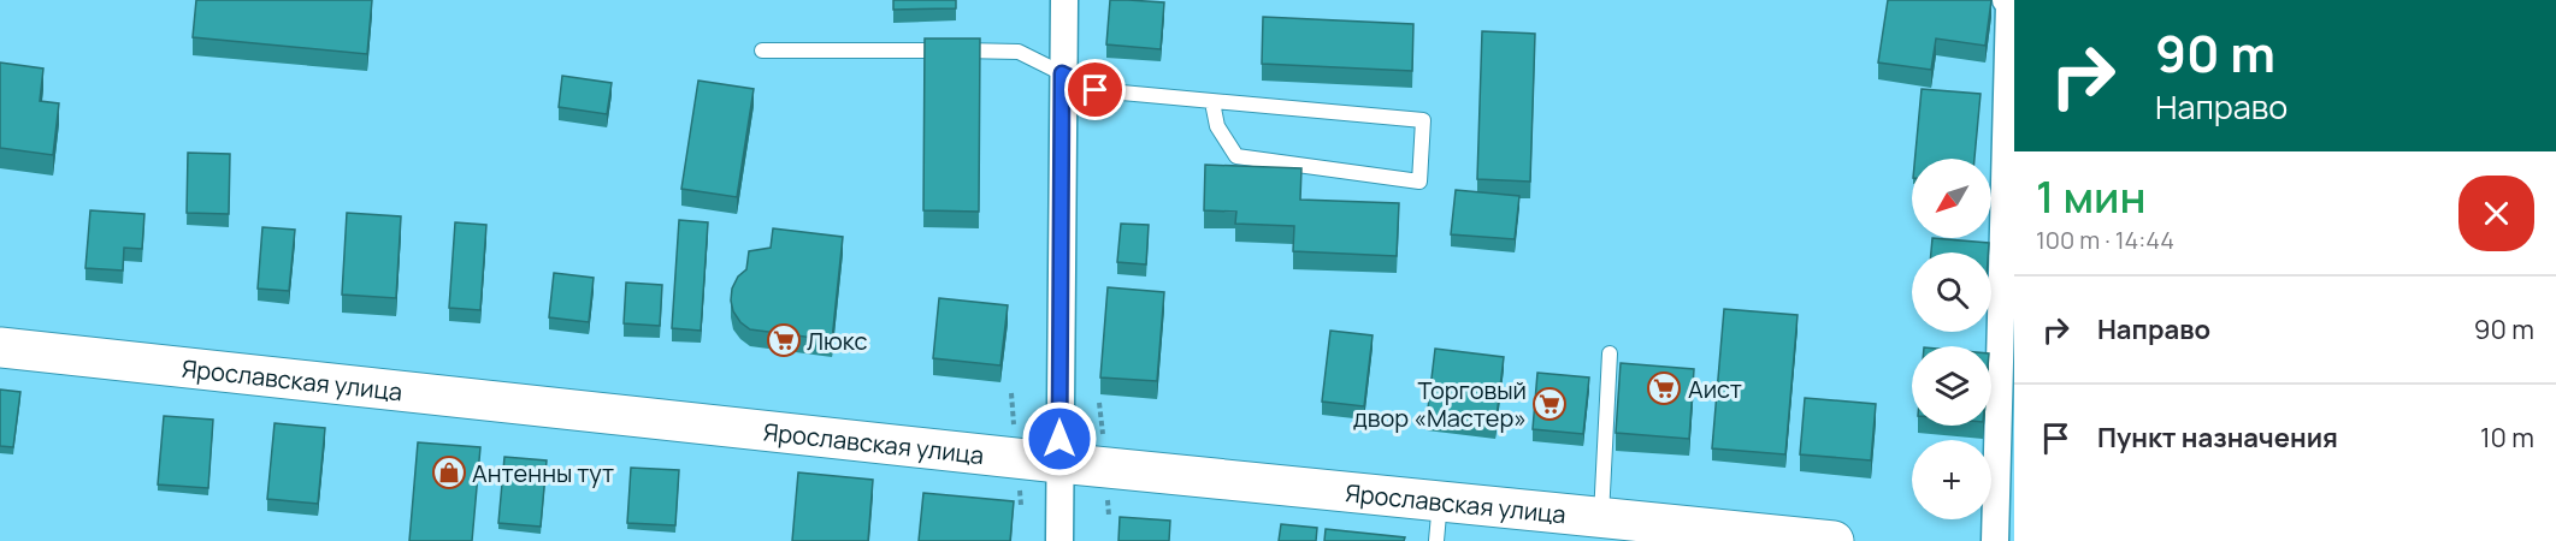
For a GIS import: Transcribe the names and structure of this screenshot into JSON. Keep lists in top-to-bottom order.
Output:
{
  "streets": {
    "main road": ["Ярославская улица"]
  },
  "places": {
    "supermarket": ["Люкс", "Аист", "Торговый двор «Мастер»"],
    "shop": ["Антенны тут"]
  },
  "north": "bottom left",
  "page": {
    "turn": ["90 m", "Направо"],
    "heading": ["1 мин", "100 m · 14:44"],
    "map_buttons": "+",
    "list": [
      {
        "name": "Направо",
        "value": "90 m"
      },
      {
        "name": "Пункт назначения",
        "value": "10 m"
      }
    ]
  }
}
